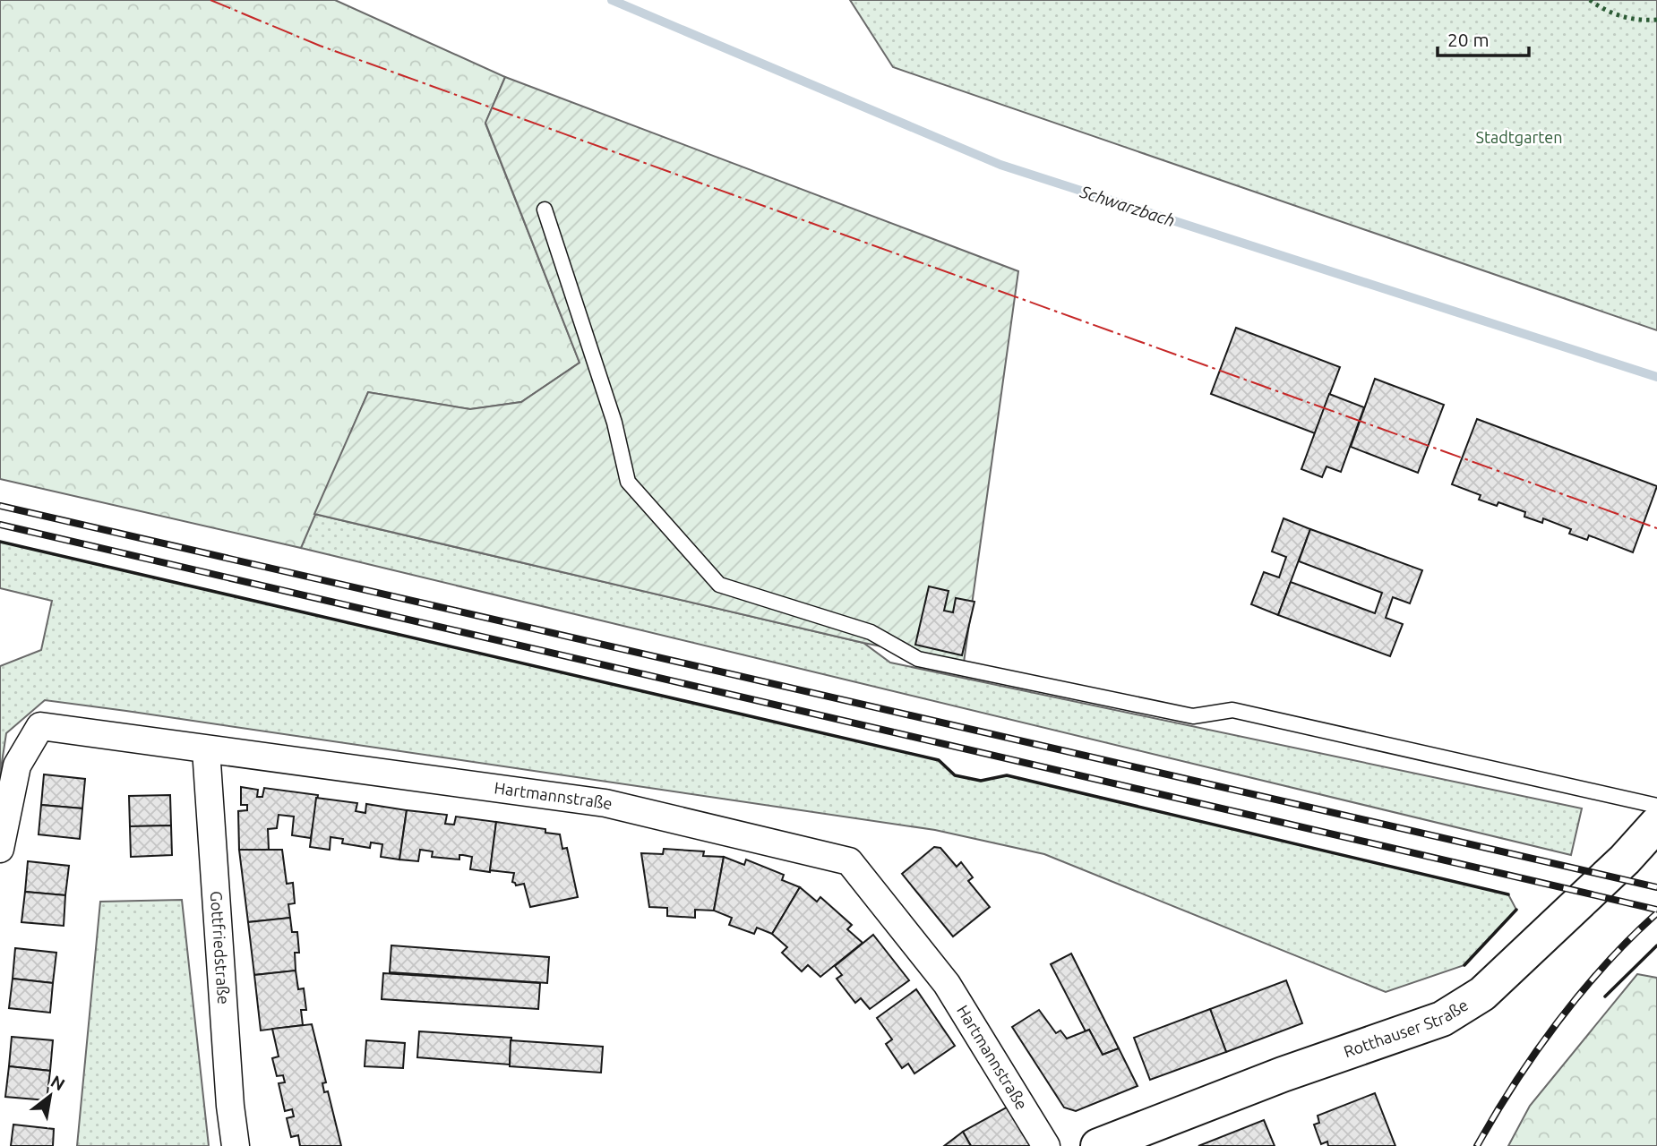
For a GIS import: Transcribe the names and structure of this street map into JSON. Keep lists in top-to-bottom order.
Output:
{
  "streets": {
    "main road": ["Rotthauser Straße"],
    "street": ["Hartmannstraße", "Gottfriedstraße"]
  },
  "crossings": [
    ["Hartmannstraße", "Gottfriedstraße"]
  ],
  "water": ["Schwarzbach"],
  "parks": ["Stadtgarten"],
  "scale_bar": "20 m",
  "north": "top right"
}
